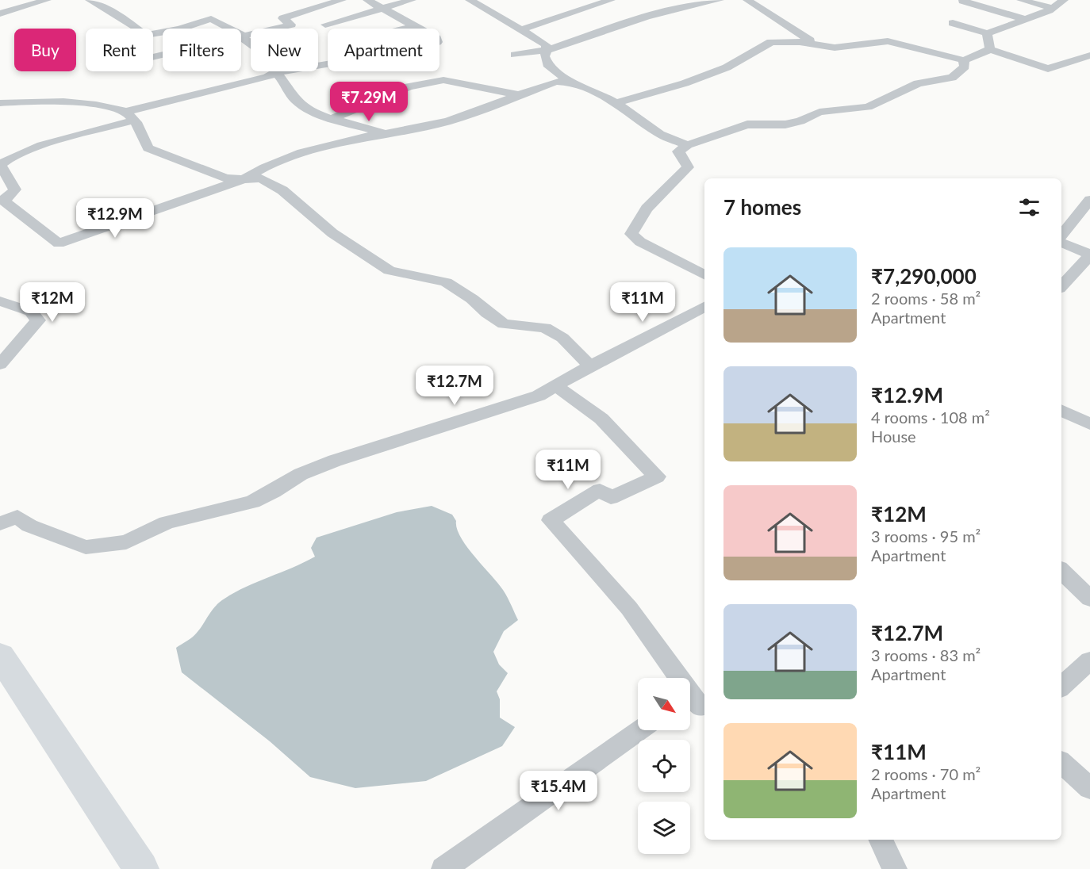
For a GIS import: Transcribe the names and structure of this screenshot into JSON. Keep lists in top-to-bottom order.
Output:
{
  "north": "bottom right",
  "page": {
    "chip": [
      "Buy",
      "Rent",
      "Filters",
      "New",
      "Apartment"
    ],
    "price": [
      "₹7.29M",
      "₹12.9M",
      "₹12M",
      "₹11M",
      "₹12.7M",
      "₹11M",
      "₹15.4M"
    ],
    "heading": "7 homes",
    "list": [
      {
        "name": "₹7,290,000",
        "note": "2 rooms · 58 m² · Apartment"
      },
      {
        "name": "₹12.9M",
        "note": "4 rooms · 108 m² · House"
      },
      {
        "name": "₹12M",
        "note": "3 rooms · 95 m² · Apartment"
      },
      {
        "name": "₹12.7M",
        "note": "3 rooms · 83 m² · Apartment"
      },
      {
        "name": "₹11M",
        "note": "2 rooms · 70 m² · Apartment"
      }
    ]
  }
}
